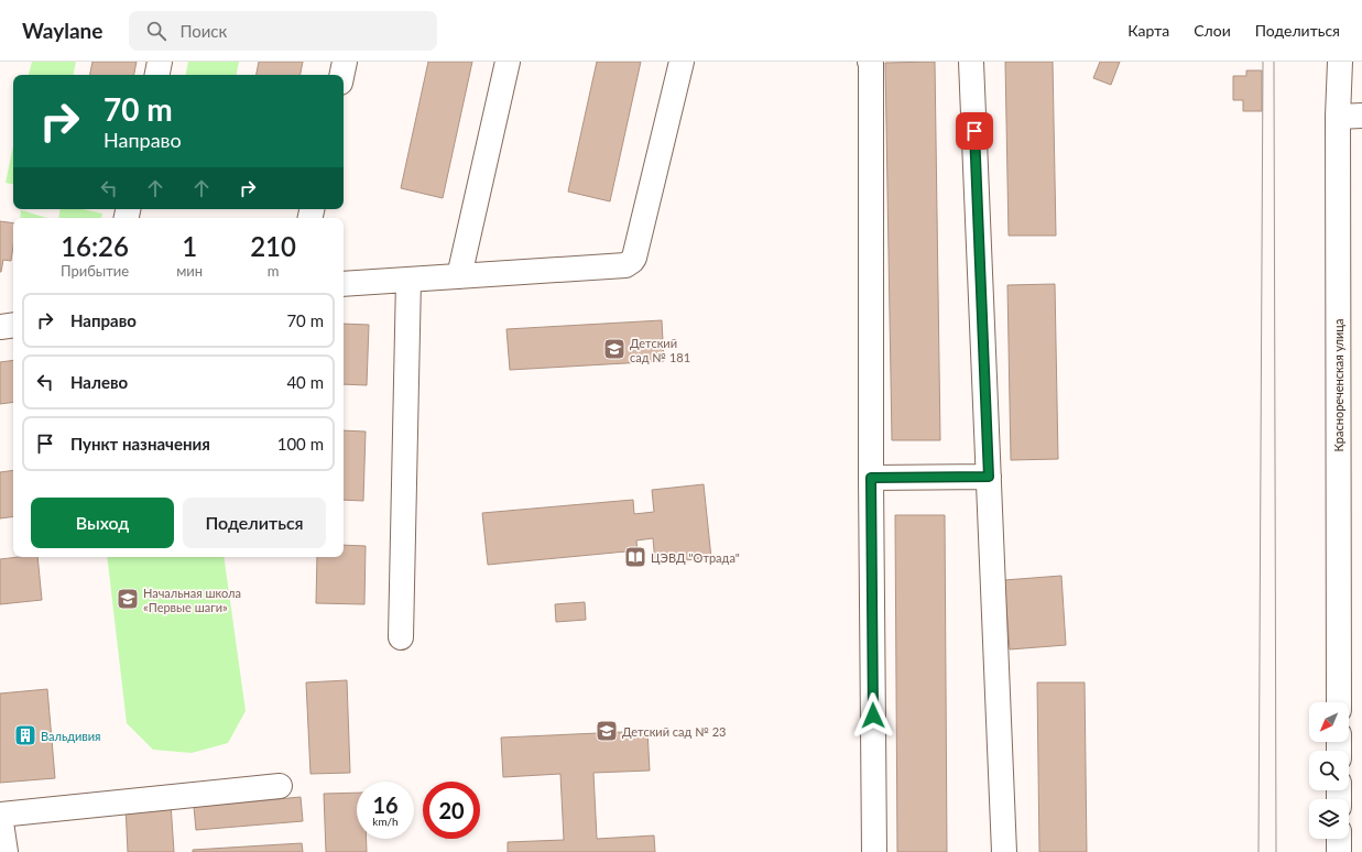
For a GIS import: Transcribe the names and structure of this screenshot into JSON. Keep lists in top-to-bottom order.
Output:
{
  "streets": {
    "main road": ["Краснореченская улица"]
  },
  "places": {
    "school or university": ["Детский сад № 181", "Начальная школа «Первые шаги»", "Детский сад № 23"],
    "library": ["ЦЭВД \"Отрада\""],
    "building": ["Вальдивия"]
  },
  "north": "bottom left",
  "page": {
    "header": "Waylane",
    "search": "Поиск",
    "nav": ["Карта", "Слои", "Поделиться"],
    "turn": ["70 m", "Направо"],
    "eta": [
      "16:26",
      "Прибытие",
      "1",
      "мин",
      "210",
      "m"
    ],
    "list": [
      {
        "name": "Направо",
        "value": "70 m"
      },
      {
        "name": "Налево",
        "value": "40 m"
      },
      {
        "name": "Пункт назначения",
        "value": "100 m"
      }
    ],
    "buttons": ["Выход", "Поделиться"],
    "speed": "16 km/h",
    "limit": "20"
  }
}
